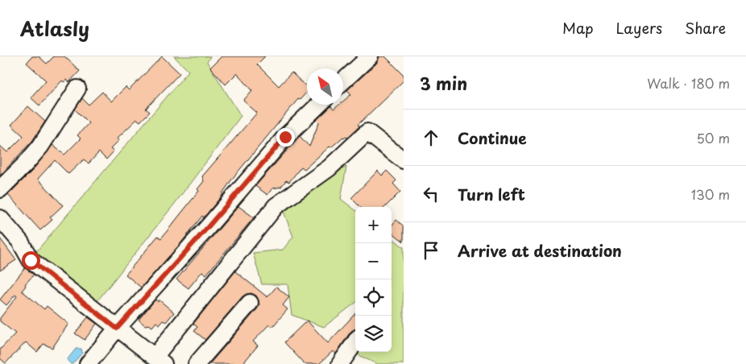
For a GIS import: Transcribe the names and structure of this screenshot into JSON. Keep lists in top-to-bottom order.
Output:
{
  "north": "top left",
  "page": {
    "header": "Atlasly",
    "nav": ["Map", "Layers", "Share"],
    "heading": ["3 min", "Walk · 180 m"],
    "list": [
      ["Continue", "50 m"],
      ["Turn left", "130 m"],
      "Arrive at destination"
    ],
    "map_buttons": ["+", "−"]
  }
}
